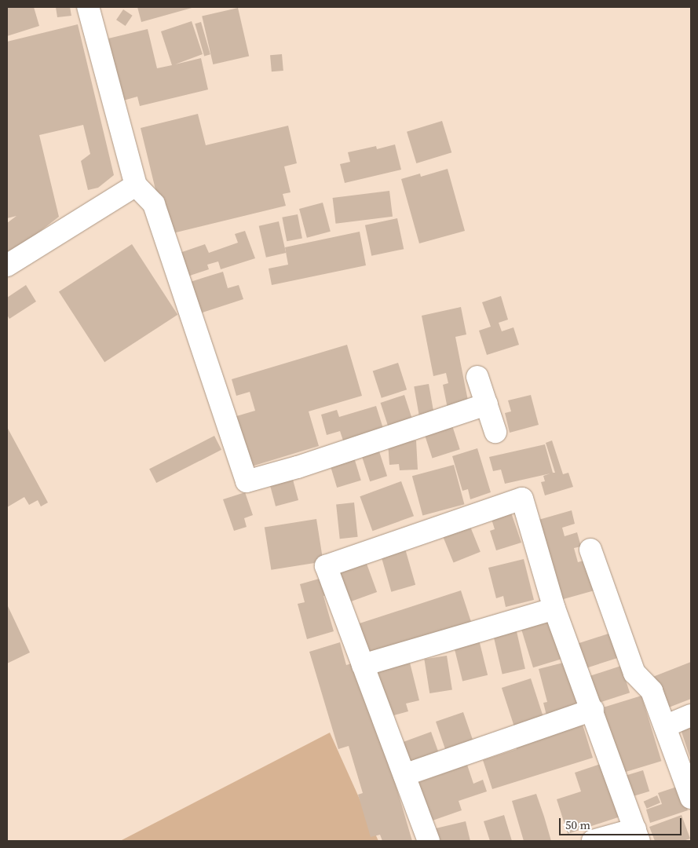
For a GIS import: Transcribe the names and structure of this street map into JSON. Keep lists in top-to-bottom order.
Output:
{
  "scale_bar": "50 m"
}
